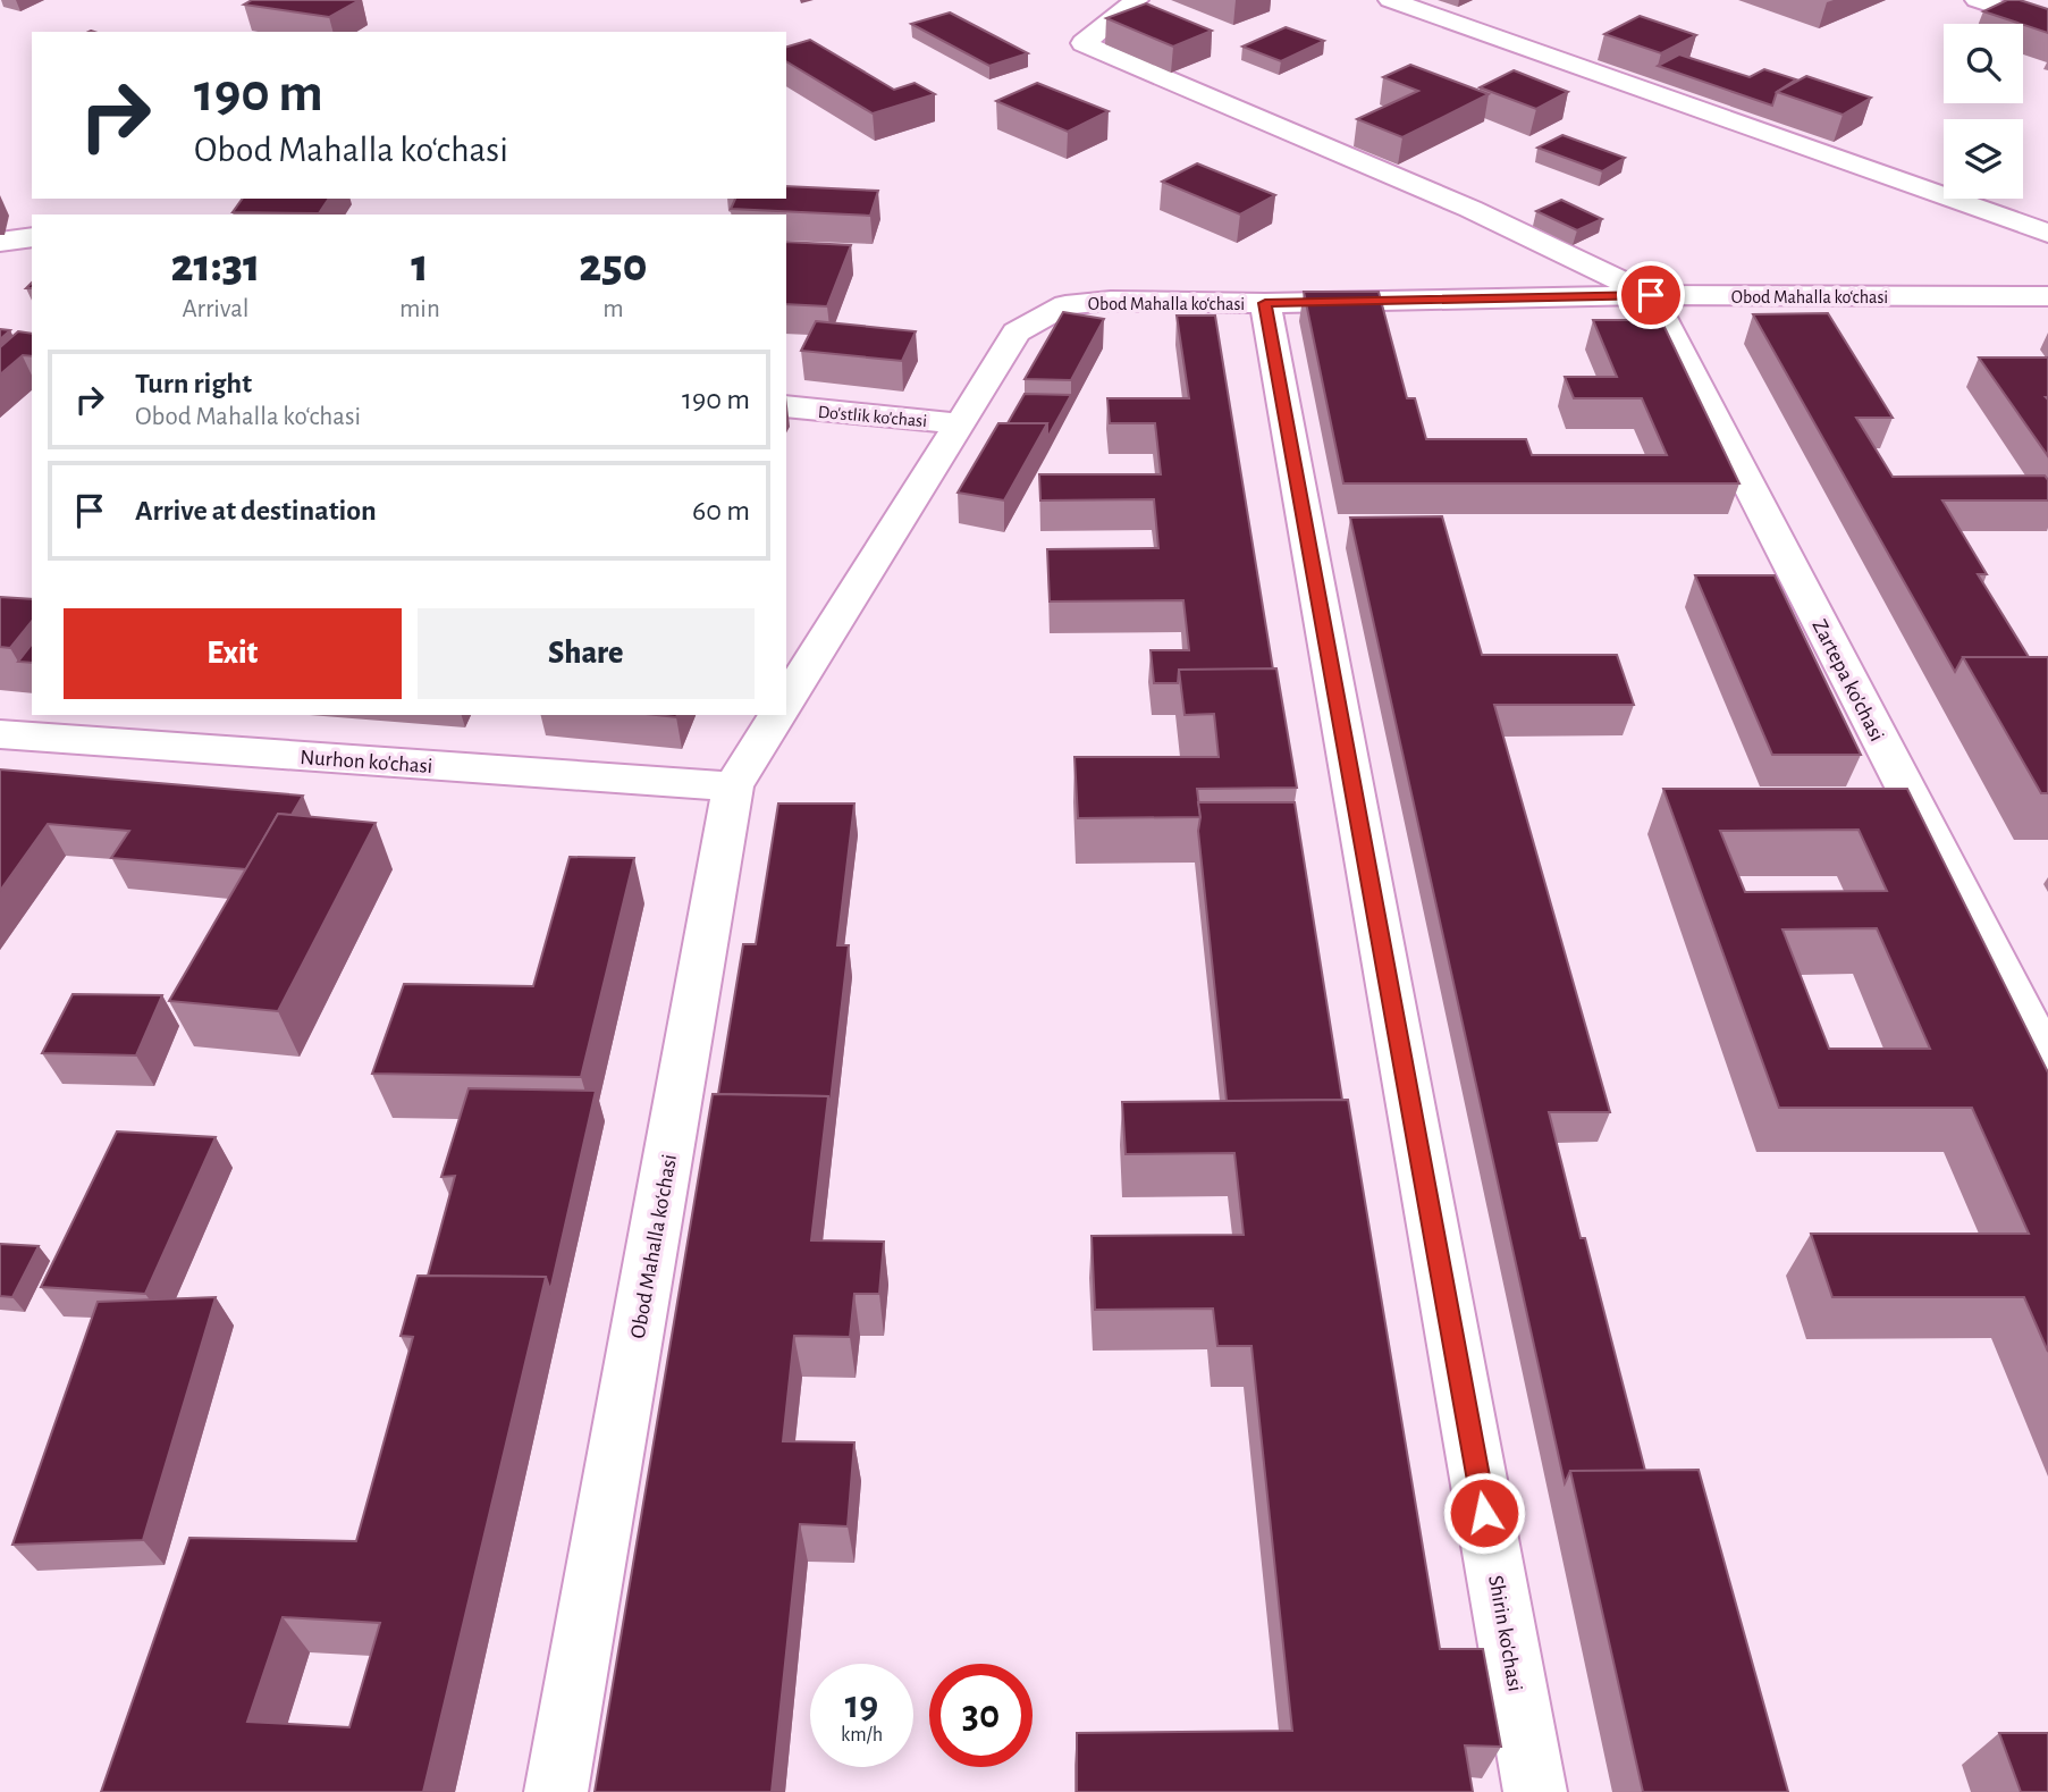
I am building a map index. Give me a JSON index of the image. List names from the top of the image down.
{
  "streets": {
    "street": [
      "Obod Mahalla ko‘chasi",
      "Do'stlik ko'chasi",
      "Zartepa ko'chasi",
      "Nurhon ko'chasi",
      "Shirin ko'chasi"
    ]
  },
  "crossings": [
    ["Obod Mahalla ko‘chasi", "Do'stlik ko'chasi"],
    ["Obod Mahalla ko‘chasi", "Zartepa ko'chasi"],
    ["Obod Mahalla ko‘chasi", "Nurhon ko'chasi"],
    ["Obod Mahalla ko‘chasi", "Shirin ko'chasi"]
  ],
  "page": {
    "turn": ["190 m", "Obod Mahalla ko‘chasi"],
    "eta": [
      "21:31",
      "Arrival",
      "1",
      "min",
      "250",
      "m"
    ],
    "list": [
      {
        "name": "Turn right",
        "note": "Obod Mahalla ko‘chasi",
        "value": "190 m"
      },
      {
        "name": "Arrive at destination",
        "value": "60 m"
      }
    ],
    "buttons": ["Exit", "Share"],
    "speed": "19 km/h",
    "limit": "30"
  }
}
